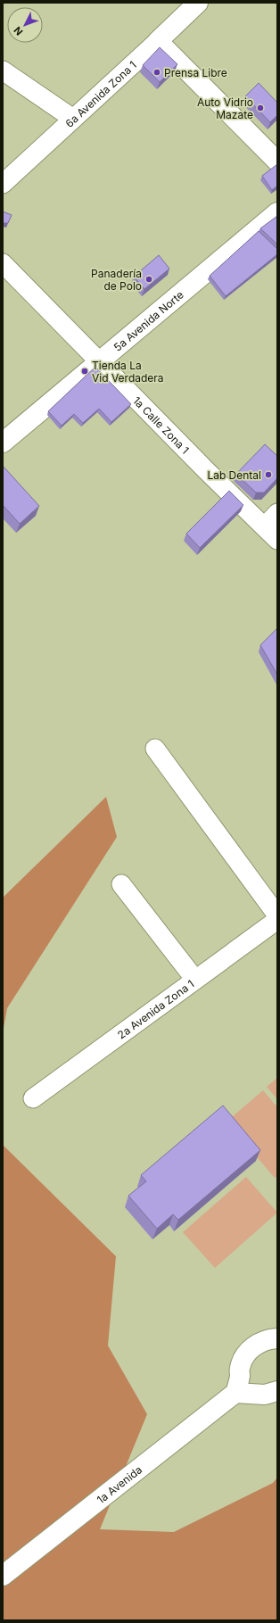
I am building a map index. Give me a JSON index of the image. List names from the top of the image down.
{
  "streets": {
    "street": [
      "6a Avenida Zona 1",
      "5a Avenida Norte",
      "1a Calle Zona 1",
      "2a Avenida Zona 1",
      "1a Avenida"
    ]
  },
  "crossings": [
    ["5a Avenida Norte", "1a Calle Zona 1"]
  ],
  "places": [
    "Prensa Libre",
    "Auto Vidrio Mazate",
    "Panadería de Polo",
    "Tienda La Vid Verdadera",
    "Lab Dental"
  ],
  "north": "bottom left"
}
